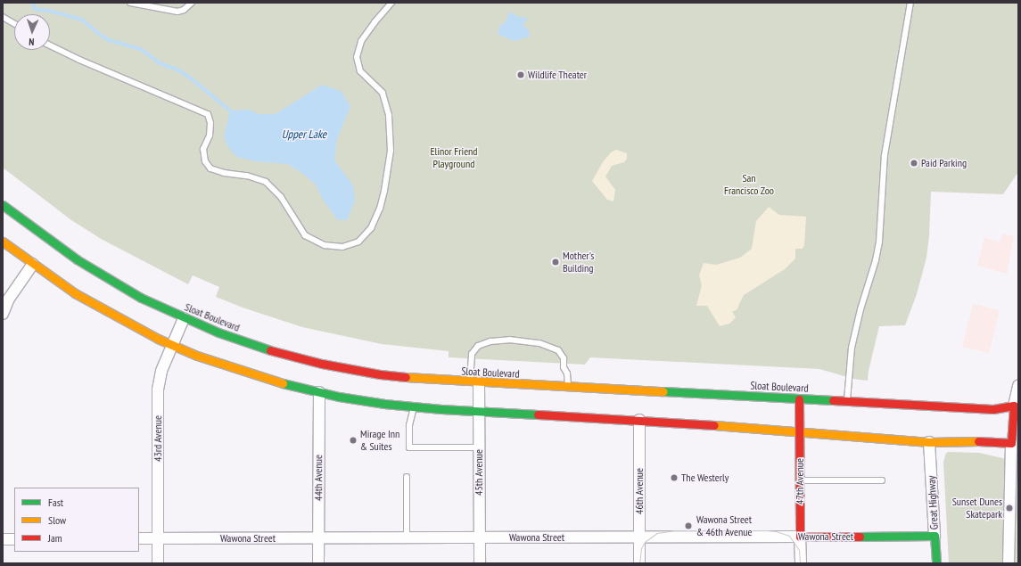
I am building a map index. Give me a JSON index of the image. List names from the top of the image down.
{
  "streets": {
    "street": [
      "Sloat Boulevard",
      "43rd Avenue",
      "45th Avenue",
      "44th Avenue",
      "47th Avenue",
      "46th Avenue",
      "Great Highway",
      "Wawona Street"
    ]
  },
  "crossings": [
    ["Sloat Boulevard", "43rd Avenue"],
    ["Sloat Boulevard", "45th Avenue"],
    ["Sloat Boulevard", "47th Avenue"],
    ["43rd Avenue", "Wawona Street"],
    ["45th Avenue", "Wawona Street"],
    ["44th Avenue", "Wawona Street"],
    ["47th Avenue", "Wawona Street"],
    ["46th Avenue", "Wawona Street"],
    ["Great Highway", "Wawona Street"]
  ],
  "water": ["Upper Lake"],
  "parks": ["Elinor Friend Playground", "San Francisco Zoo"],
  "places": [
    "Wildlife Theater",
    "Paid Parking",
    "Mother's Building",
    "Mirage Inn & Suites",
    "The Westerly",
    "Sunset Dunes Skatepark",
    "Wawona Street & 46th Avenue"
  ],
  "legend": ["Fast", "Slow", "Jam"],
  "north": "bottom"
}
